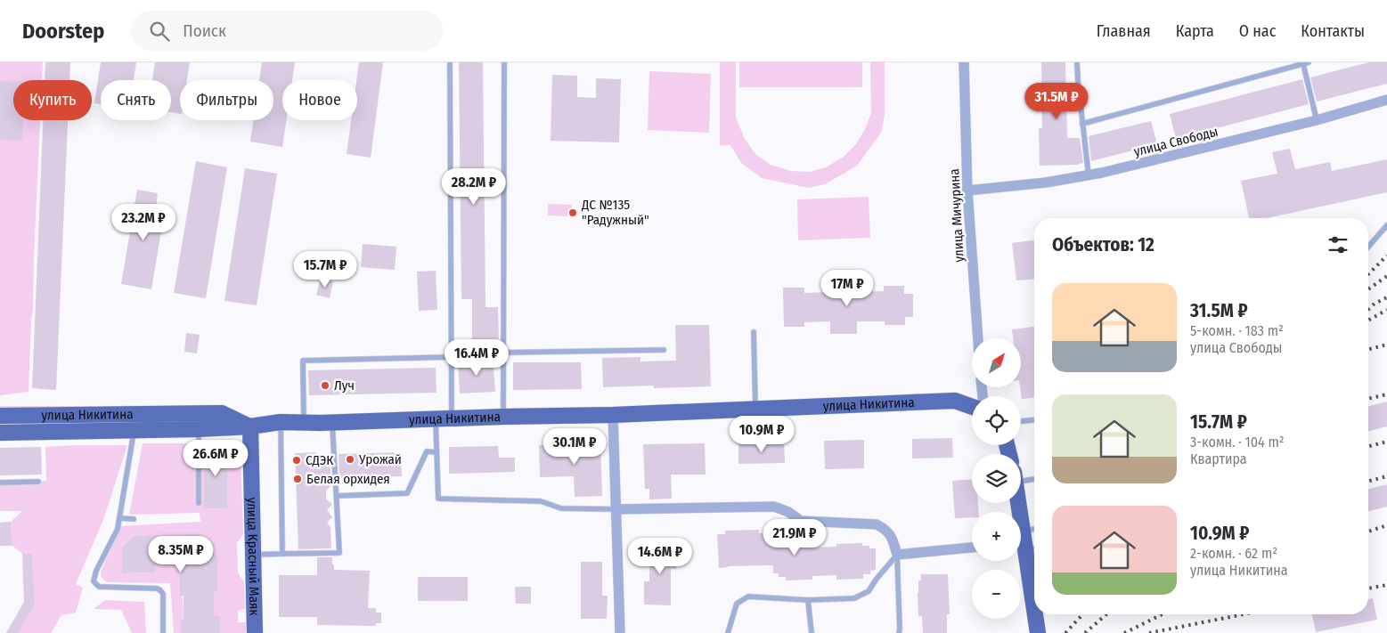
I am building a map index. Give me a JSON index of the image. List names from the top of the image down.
{
  "streets": {
    "main road": ["улица Никитина", "улица Красный Маяк"],
    "street": ["улица Свободы", "улица Мичурина"]
  },
  "crossings": [
    ["улица Свободы", "улица Мичурина"],
    ["улица Никитина", "улица Красный Маяк"]
  ],
  "places": [
    "ДС №135 \"Радужный\"",
    "Луч",
    "Урожай",
    "СДЭК",
    "Белая орхидея"
  ],
  "north": "top right",
  "page": {
    "header": "Doorstep",
    "search": "Поиск",
    "nav": [
      "Главная",
      "Карта",
      "О нас",
      "Контакты"
    ],
    "chip": [
      "Купить",
      "Снять",
      "Фильтры",
      "Новое"
    ],
    "price": [
      "31.5M ₽",
      "28.2M ₽",
      "23.2M ₽",
      "15.7M ₽",
      "17M ₽",
      "16.4M ₽",
      "10.9M ₽",
      "30.1M ₽",
      "26.6M ₽",
      "21.9M ₽",
      "8.35M ₽",
      "14.6M ₽"
    ],
    "heading": "Объектов: 12",
    "list": [
      {
        "name": "31.5M ₽",
        "note": "5-комн. · 183 m² · улица Свободы"
      },
      {
        "name": "15.7M ₽",
        "note": "3-комн. · 104 m² · Квартира"
      },
      {
        "name": "10.9M ₽",
        "note": "2-комн. · 62 m² · улица Никитина"
      }
    ],
    "map_buttons": ["+", "−"]
  }
}
